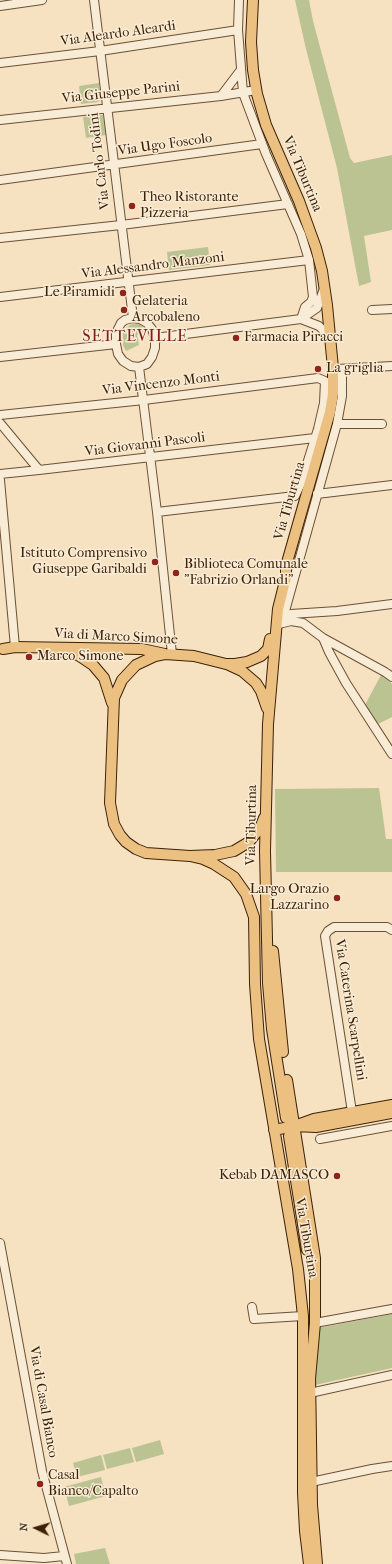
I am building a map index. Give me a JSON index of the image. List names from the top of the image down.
{
  "streets": {
    "main road": ["Via Tiburtina", "Via di Marco Simone"],
    "street": [
      "Via Aleardo Aleardi",
      "Via Giuseppe Parini",
      "Via Ugo Foscolo",
      "Via Carlo Todini",
      "Via Alessandro Manzoni",
      "Via Vincenzo Monti",
      "Via Giovanni Pascoli",
      "Via Caterina Scarpellini",
      "Via di Casal Bianco"
    ]
  },
  "crossings": [
    ["Via Aleardo Aleardi", "Via Carlo Todini"],
    ["Via Giuseppe Parini", "Via Carlo Todini"],
    ["Via Giuseppe Parini", "Via Tiburtina"],
    ["Via Ugo Foscolo", "Via Carlo Todini"],
    ["Via Carlo Todini", "Via Alessandro Manzoni"],
    ["Via Tiburtina", "Via di Marco Simone"],
    ["Via Vincenzo Monti", "Via Giovanni Pascoli"]
  ],
  "districts": ["SETTEVILLE"],
  "places": [
    "Theo Ristorante Pizzeria",
    "Le Piramidi",
    "Gelateria Arcobaleno",
    "Farmacia Piracci",
    "La griglia",
    "Istituto Comprensivo Giuseppe Garibaldi",
    "Biblioteca Comunale \"Fabrizio Orlandi\"",
    "Marco Simone",
    "Largo Orazio Lazzarino",
    "Kebab DAMASCO",
    "Casal Bianco/Capalto"
  ],
  "north": "left"
}
